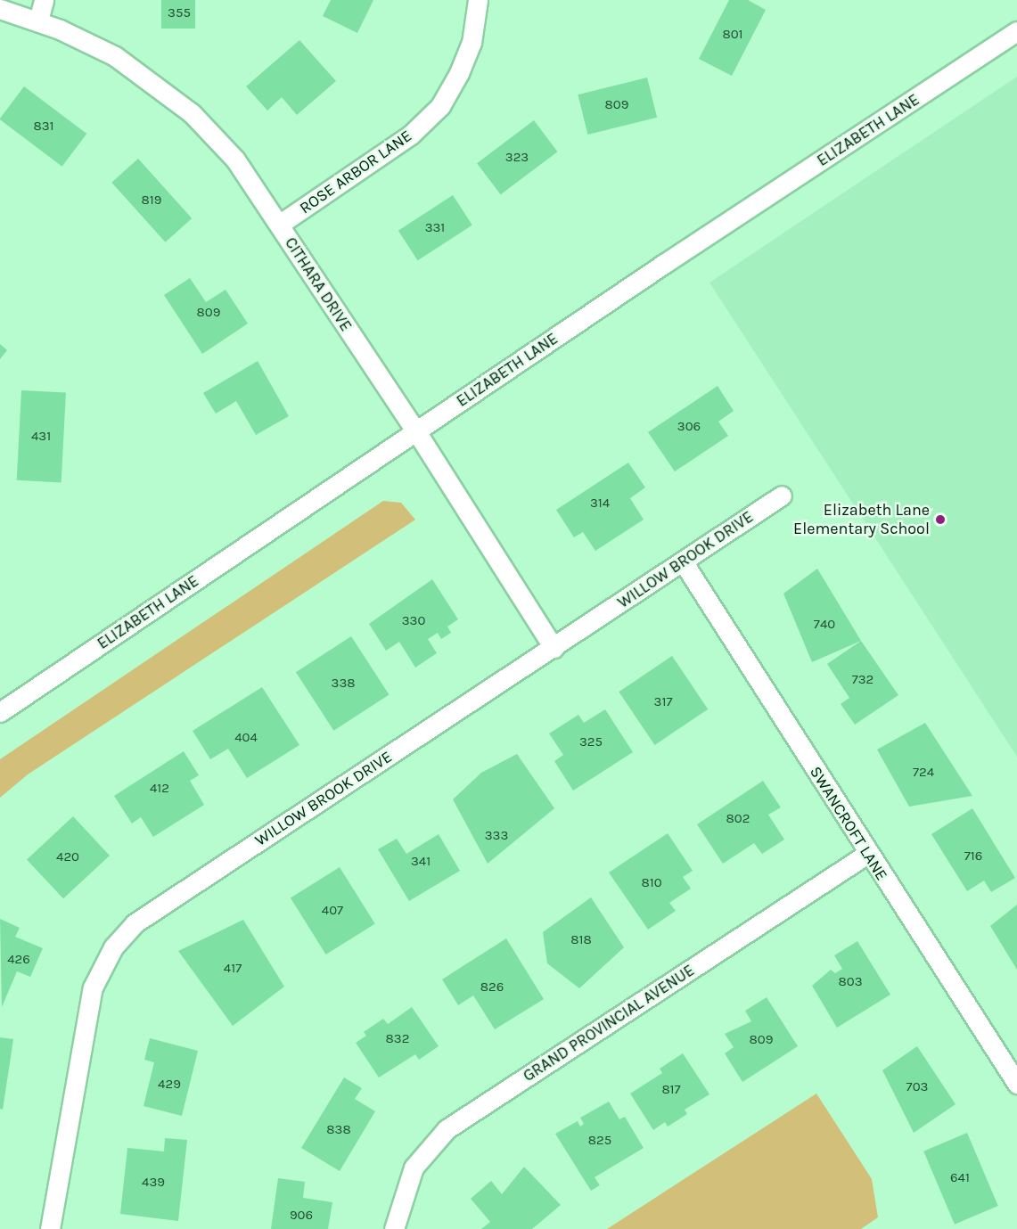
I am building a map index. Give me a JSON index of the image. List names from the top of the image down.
{
  "streets": {
    "street": [
      "ELIZABETH LANE",
      "ROSE ARBOR LANE",
      "CITHARA DRIVE",
      "WILLOW BROOK DRIVE",
      "SWANCROFT LANE",
      "GRAND PROVINCIAL AVENUE"
    ]
  },
  "crossings": [
    ["ELIZABETH LANE", "CITHARA DRIVE"],
    ["ROSE ARBOR LANE", "CITHARA DRIVE"],
    ["CITHARA DRIVE", "WILLOW BROOK DRIVE"],
    ["WILLOW BROOK DRIVE", "SWANCROFT LANE"],
    ["SWANCROFT LANE", "GRAND PROVINCIAL AVENUE"]
  ],
  "places": ["Elizabeth Lane Elementary School"],
  "house_numbers": [
    "355",
    "801",
    "809",
    "831",
    "323",
    "819",
    "331",
    "809",
    "306",
    "431",
    "314",
    "330",
    "740",
    "732",
    "338",
    "317",
    "404",
    "325",
    "724",
    "412",
    "802",
    "333",
    "716",
    "420",
    "341",
    "810",
    "407",
    "818",
    "426",
    "417",
    "803",
    "826",
    "832",
    "809",
    "429",
    "703",
    "817",
    "838",
    "825",
    "641",
    "439",
    "906"
  ]
}
